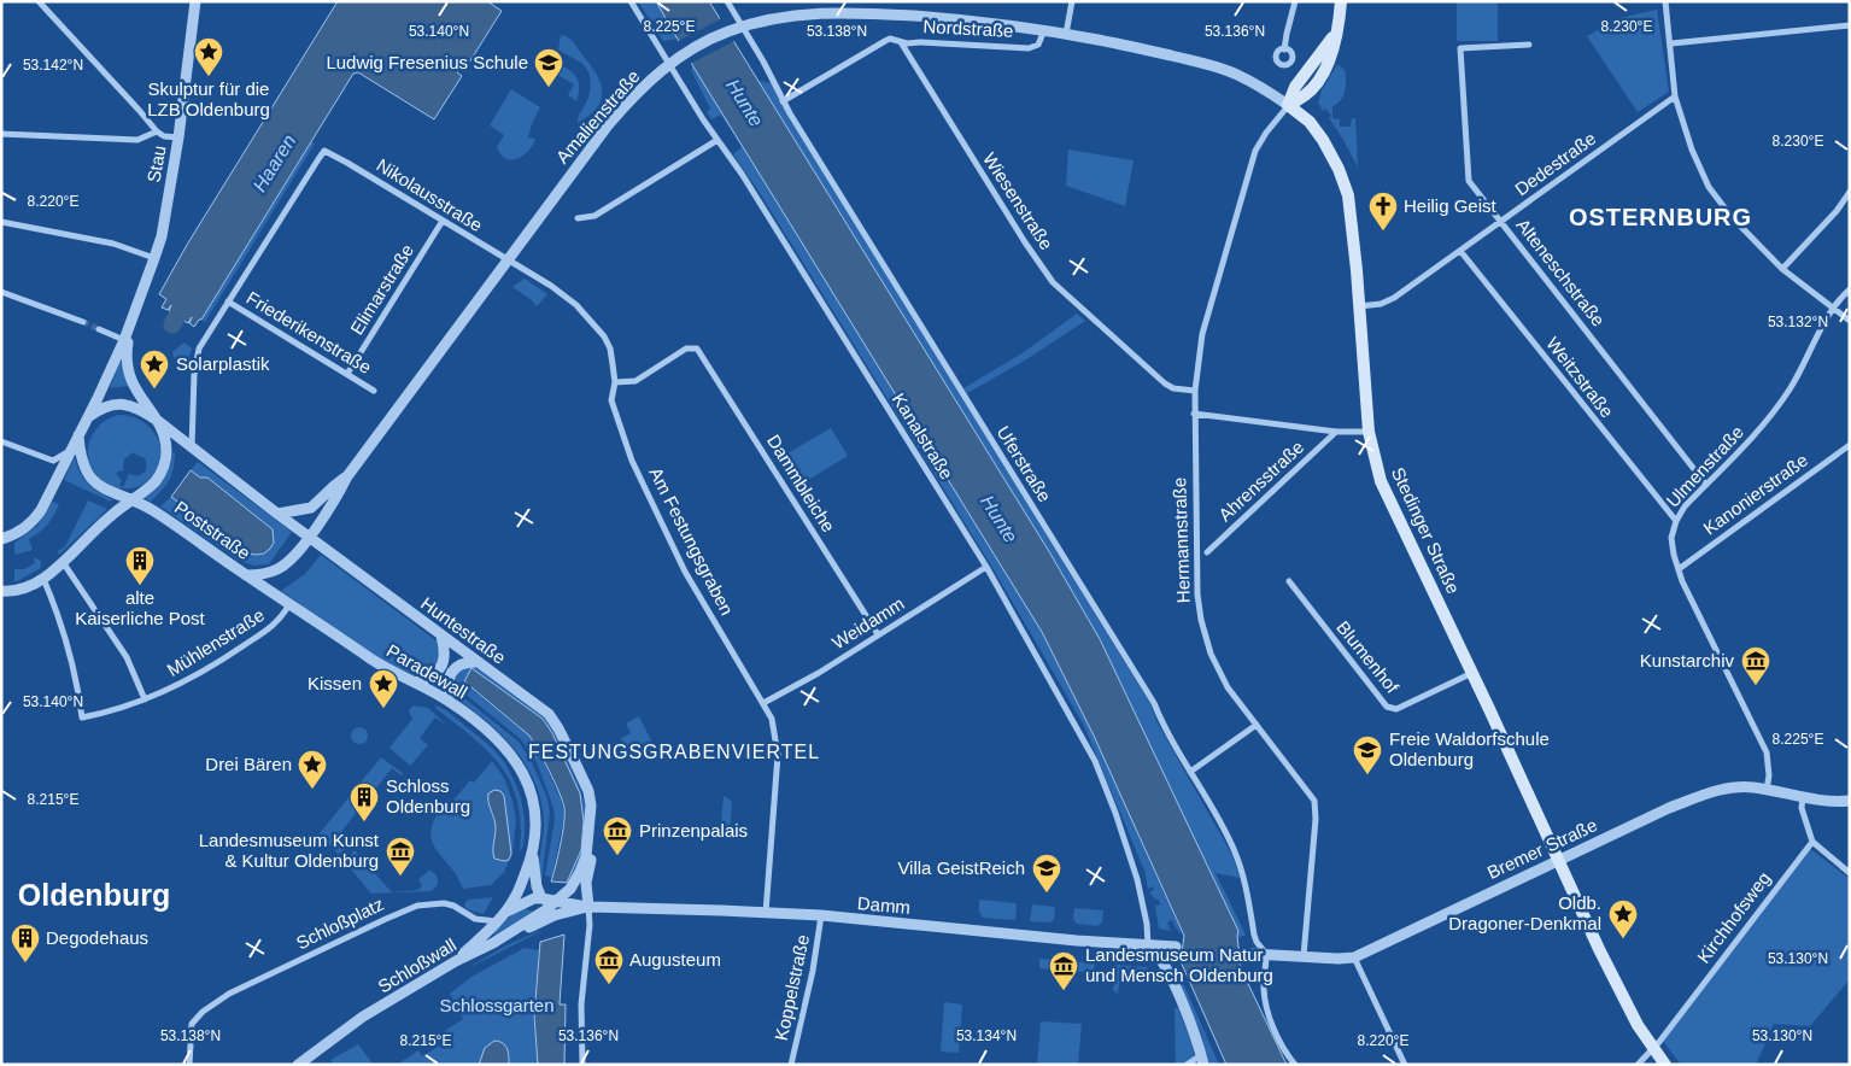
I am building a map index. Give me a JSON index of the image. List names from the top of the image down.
{
  "streets": {
    "main road": ["Stedinger Straße"],
    "street": [
      "Nordstraße",
      "Amalienstraße",
      "Stau",
      "Dedestraße",
      "Nikolausstraße",
      "Wiesenstraße",
      "Alteneschstraße",
      "Elimarstraße",
      "Friederikenstraße",
      "Weitzstraße",
      "Kanalstraße",
      "Uferstraße",
      "Ulmenstraße",
      "Ahrensstraße",
      "Dammbleiche",
      "Kanonierstraße",
      "Poststraße",
      "Hermannstraße",
      "Am Festungsgraben",
      "Weidamm",
      "Huntestraße",
      "Mühlenstraße",
      "Blumenhof",
      "Paradewall",
      "Bremer Straße",
      "Damm",
      "Kirchhofsweg",
      "Schloßplatz",
      "Schloßwall",
      "Koppelstraße"
    ]
  },
  "crossings": [
    ["Nordstraße", "Amalienstraße"],
    ["Nordstraße", "Wiesenstraße"],
    ["Nordstraße", "Uferstraße"],
    ["Amalienstraße", "Nikolausstraße"],
    ["Amalienstraße", "Poststraße"],
    ["Amalienstraße", "Am Festungsgraben"],
    ["Amalienstraße", "Huntestraße"],
    ["Stau", "Poststraße"],
    ["Stau", "Huntestraße"],
    ["Dedestraße", "Alteneschstraße"],
    ["Dedestraße", "Weitzstraße"],
    ["Dedestraße", "Stedinger Straße"],
    ["Nikolausstraße", "Elimarstraße"],
    ["Nikolausstraße", "Friederikenstraße"],
    ["Nikolausstraße", "Am Festungsgraben"],
    ["Wiesenstraße", "Hermannstraße"],
    ["Alteneschstraße", "Ulmenstraße"],
    ["Elimarstraße", "Friederikenstraße"],
    ["Weitzstraße", "Ulmenstraße"],
    ["Kanalstraße", "Weidamm"],
    ["Kanalstraße", "Damm"],
    ["Uferstraße", "Bremer Straße"],
    ["Ulmenstraße", "Kanonierstraße"],
    ["Ulmenstraße", "Bremer Straße"],
    ["Dammbleiche", "Am Festungsgraben"],
    ["Dammbleiche", "Weidamm"],
    ["Poststraße", "Huntestraße"],
    ["Poststraße", "Paradewall"],
    ["Stedinger Straße", "Hermannstraße"],
    ["Stedinger Straße", "Blumenhof"],
    ["Stedinger Straße", "Bremer Straße"],
    ["Stedinger Straße", "Kirchhofsweg"],
    ["Hermannstraße", "Bremer Straße"],
    ["Am Festungsgraben", "Weidamm"],
    ["Am Festungsgraben", "Damm"],
    ["Huntestraße", "Schloßwall"],
    ["Mühlenstraße", "Paradewall"],
    ["Paradewall", "Schloßplatz"],
    ["Paradewall", "Schloßwall"],
    ["Damm", "Koppelstraße"]
  ],
  "districts": ["OSTERNBURG", "FESTUNGSGRABENVIERTEL", "Oldenburg"],
  "water": ["Hunte", "Haaren"],
  "parks": ["Schlossgarten"],
  "places": {
    "place": [
      "Skulptur für die LZB Oldenburg",
      "Solarplastik",
      "Kissen",
      "Drei Bären",
      "Oldb. Dragoner-Denkmal"
    ],
    "school or university": ["Ludwig Fresenius Schule", "Freie Waldorfschule Oldenburg", "Villa GeistReich"],
    "church": ["Heilig Geist"],
    "building": ["alte Kaiserliche Post", "Schloss Oldenburg", "Degodehaus"],
    "museum": [
      "Kunstarchiv",
      "Prinzenpalais",
      "Landesmuseum Kunst & Kultur Oldenburg",
      "Augusteum",
      "Landesmuseum Natur und Mensch Oldenburg"
    ]
  },
  "coordinates": [
    "8.225°E",
    "8.230°E",
    "53.140°N",
    "53.138°N",
    "53.136°N",
    "53.142°N",
    "8.220°E",
    "53.132°N",
    "8.215°E",
    "53.130°N",
    "53.134°N"
  ]
}
